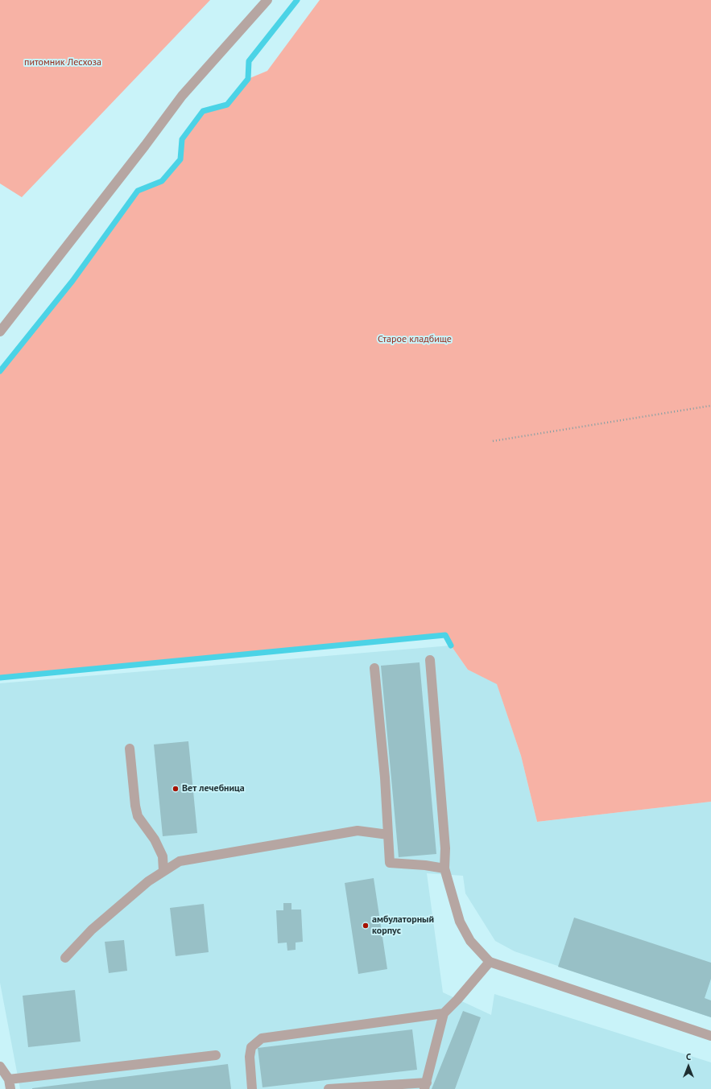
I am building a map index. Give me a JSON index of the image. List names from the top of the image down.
{
  "parks": ["питомник Лесхоза", "Старое кладбище"],
  "places": ["Вет лечебница", "амбулаторный корпус"],
  "north": "top"
}
